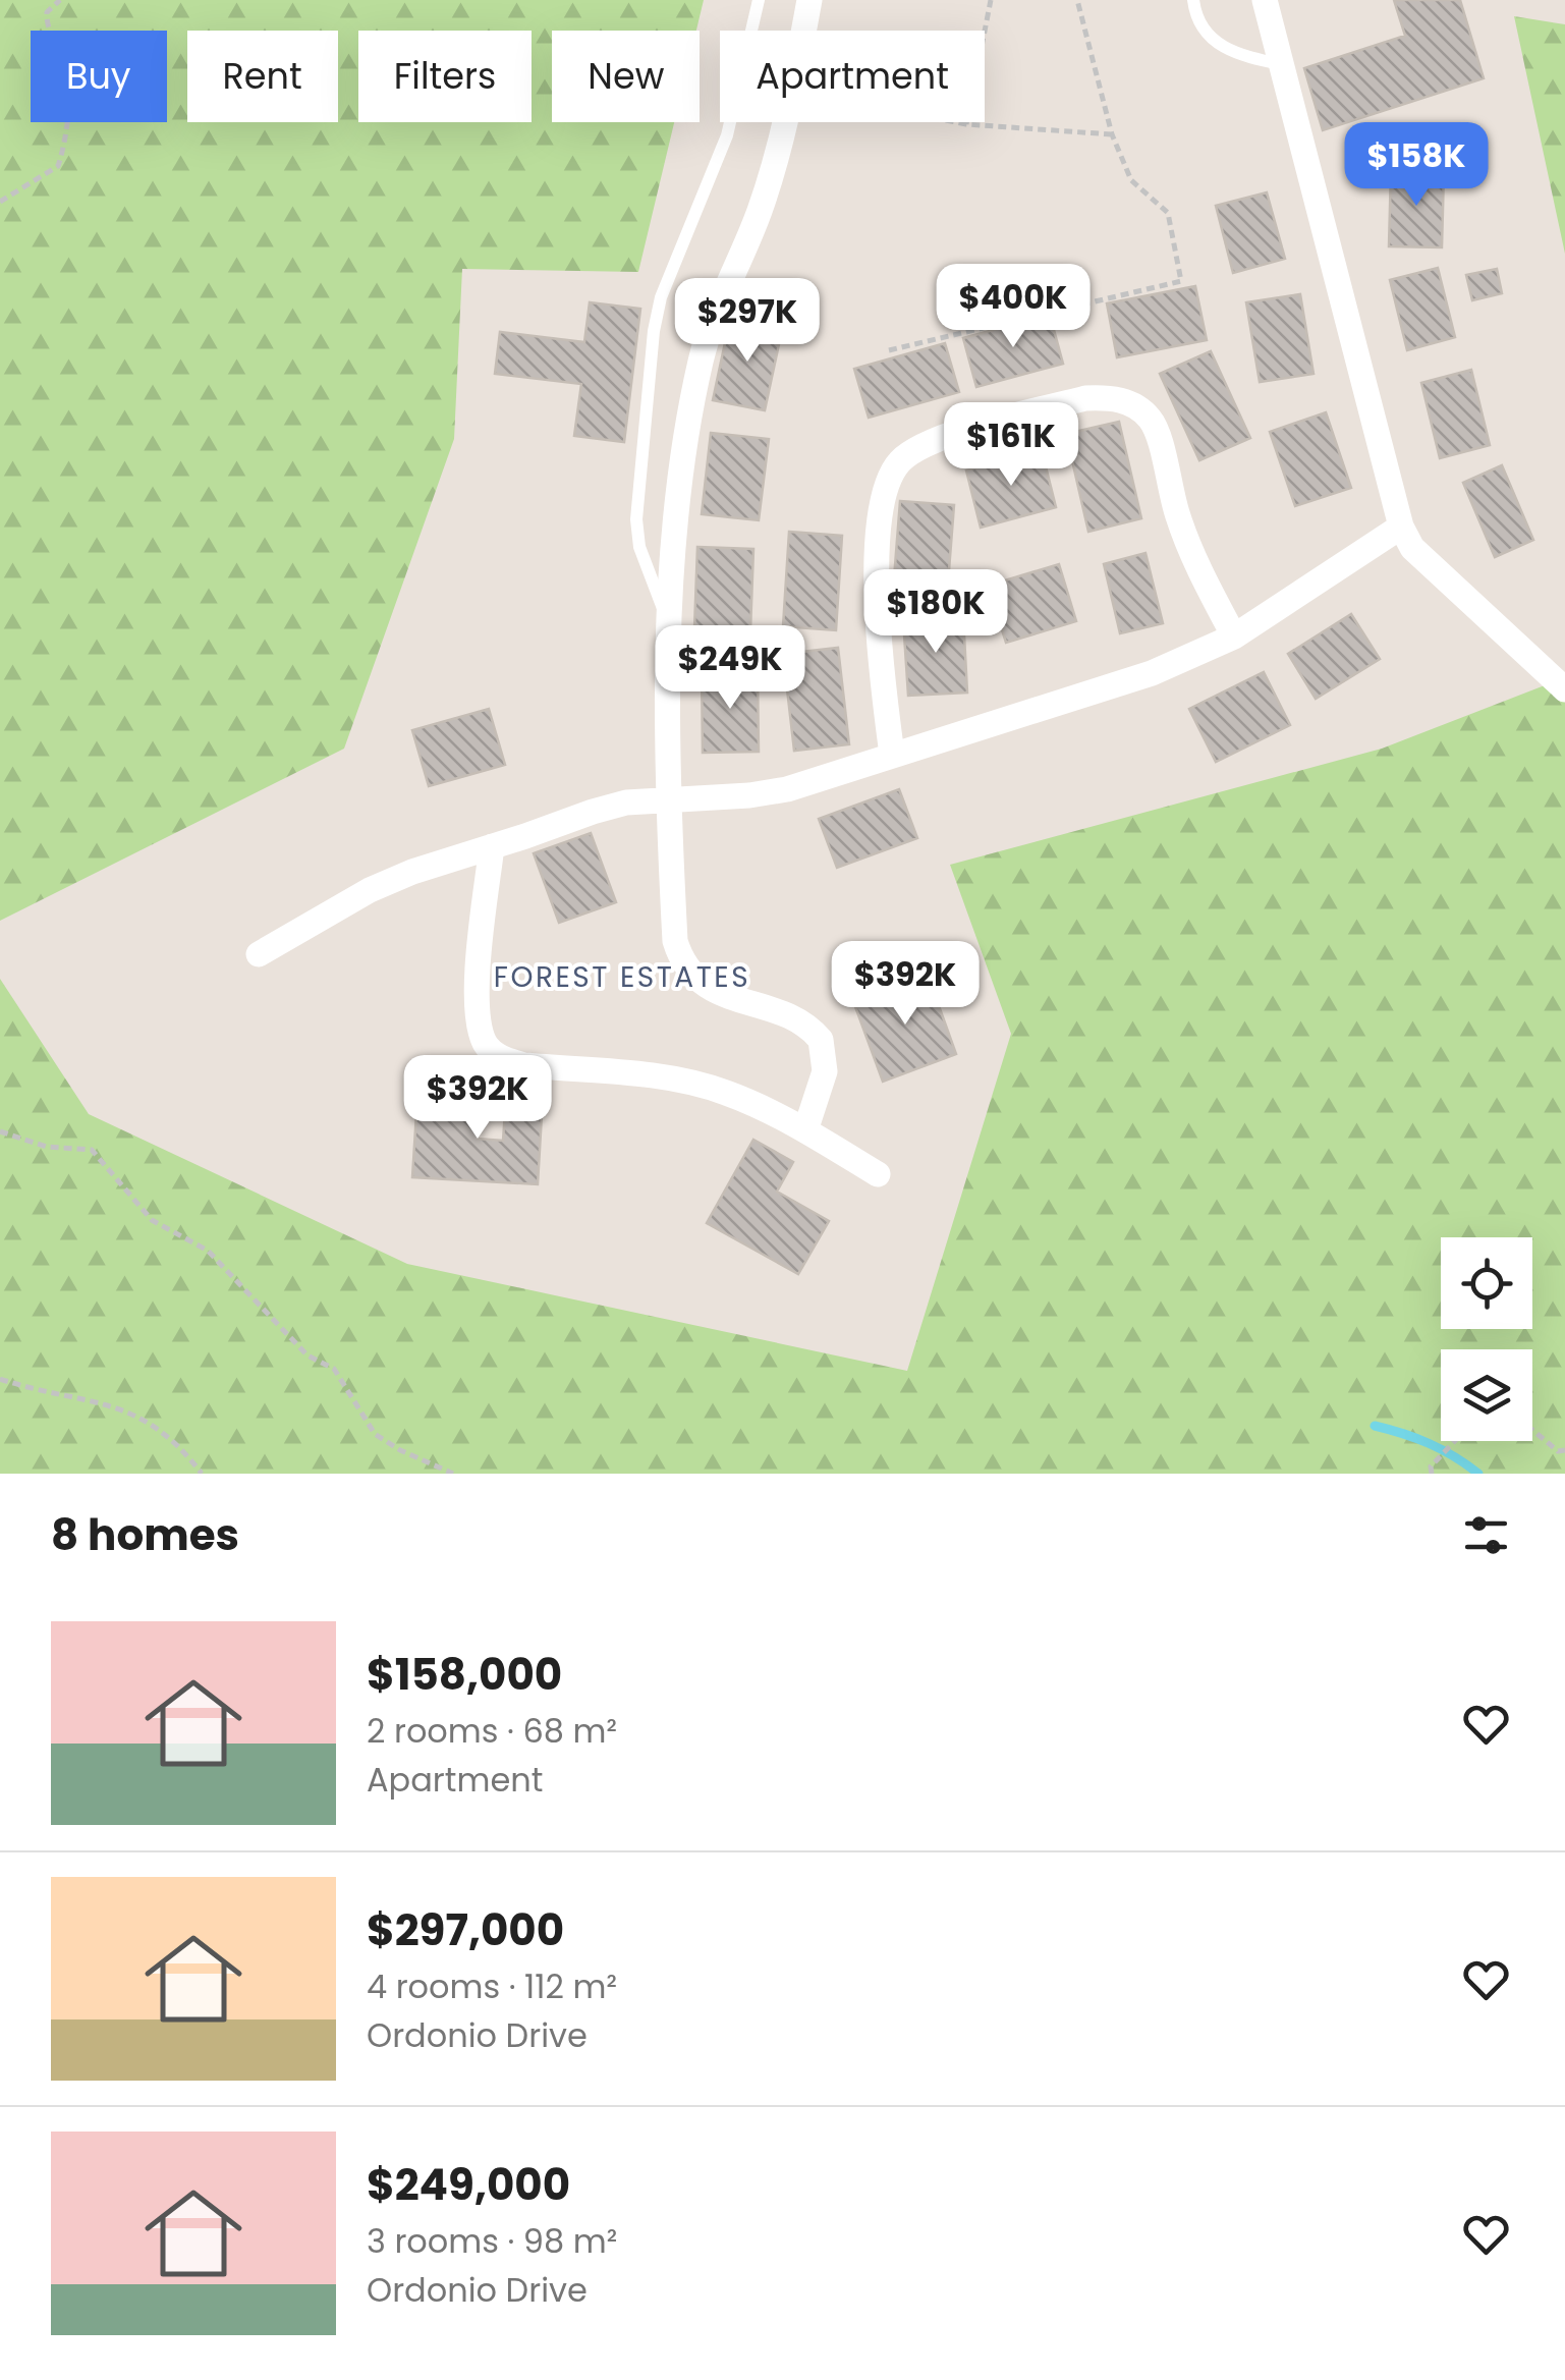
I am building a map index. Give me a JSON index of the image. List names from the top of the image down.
{
  "districts": ["FOREST ESTATES"],
  "page": {
    "chip": [
      "Buy",
      "Rent",
      "Filters",
      "New",
      "Apartment"
    ],
    "price": [
      "$158K",
      "$400K",
      "$297K",
      "$161K",
      "$180K",
      "$249K",
      "$392K",
      "$392K"
    ],
    "heading": "8 homes",
    "list": [
      {
        "name": "$158,000",
        "note": "2 rooms · 68 m² · Apartment"
      },
      {
        "name": "$297,000",
        "note": "4 rooms · 112 m² · Ordonio Drive"
      },
      {
        "name": "$249,000",
        "note": "3 rooms · 98 m² · Ordonio Drive"
      }
    ]
  }
}
